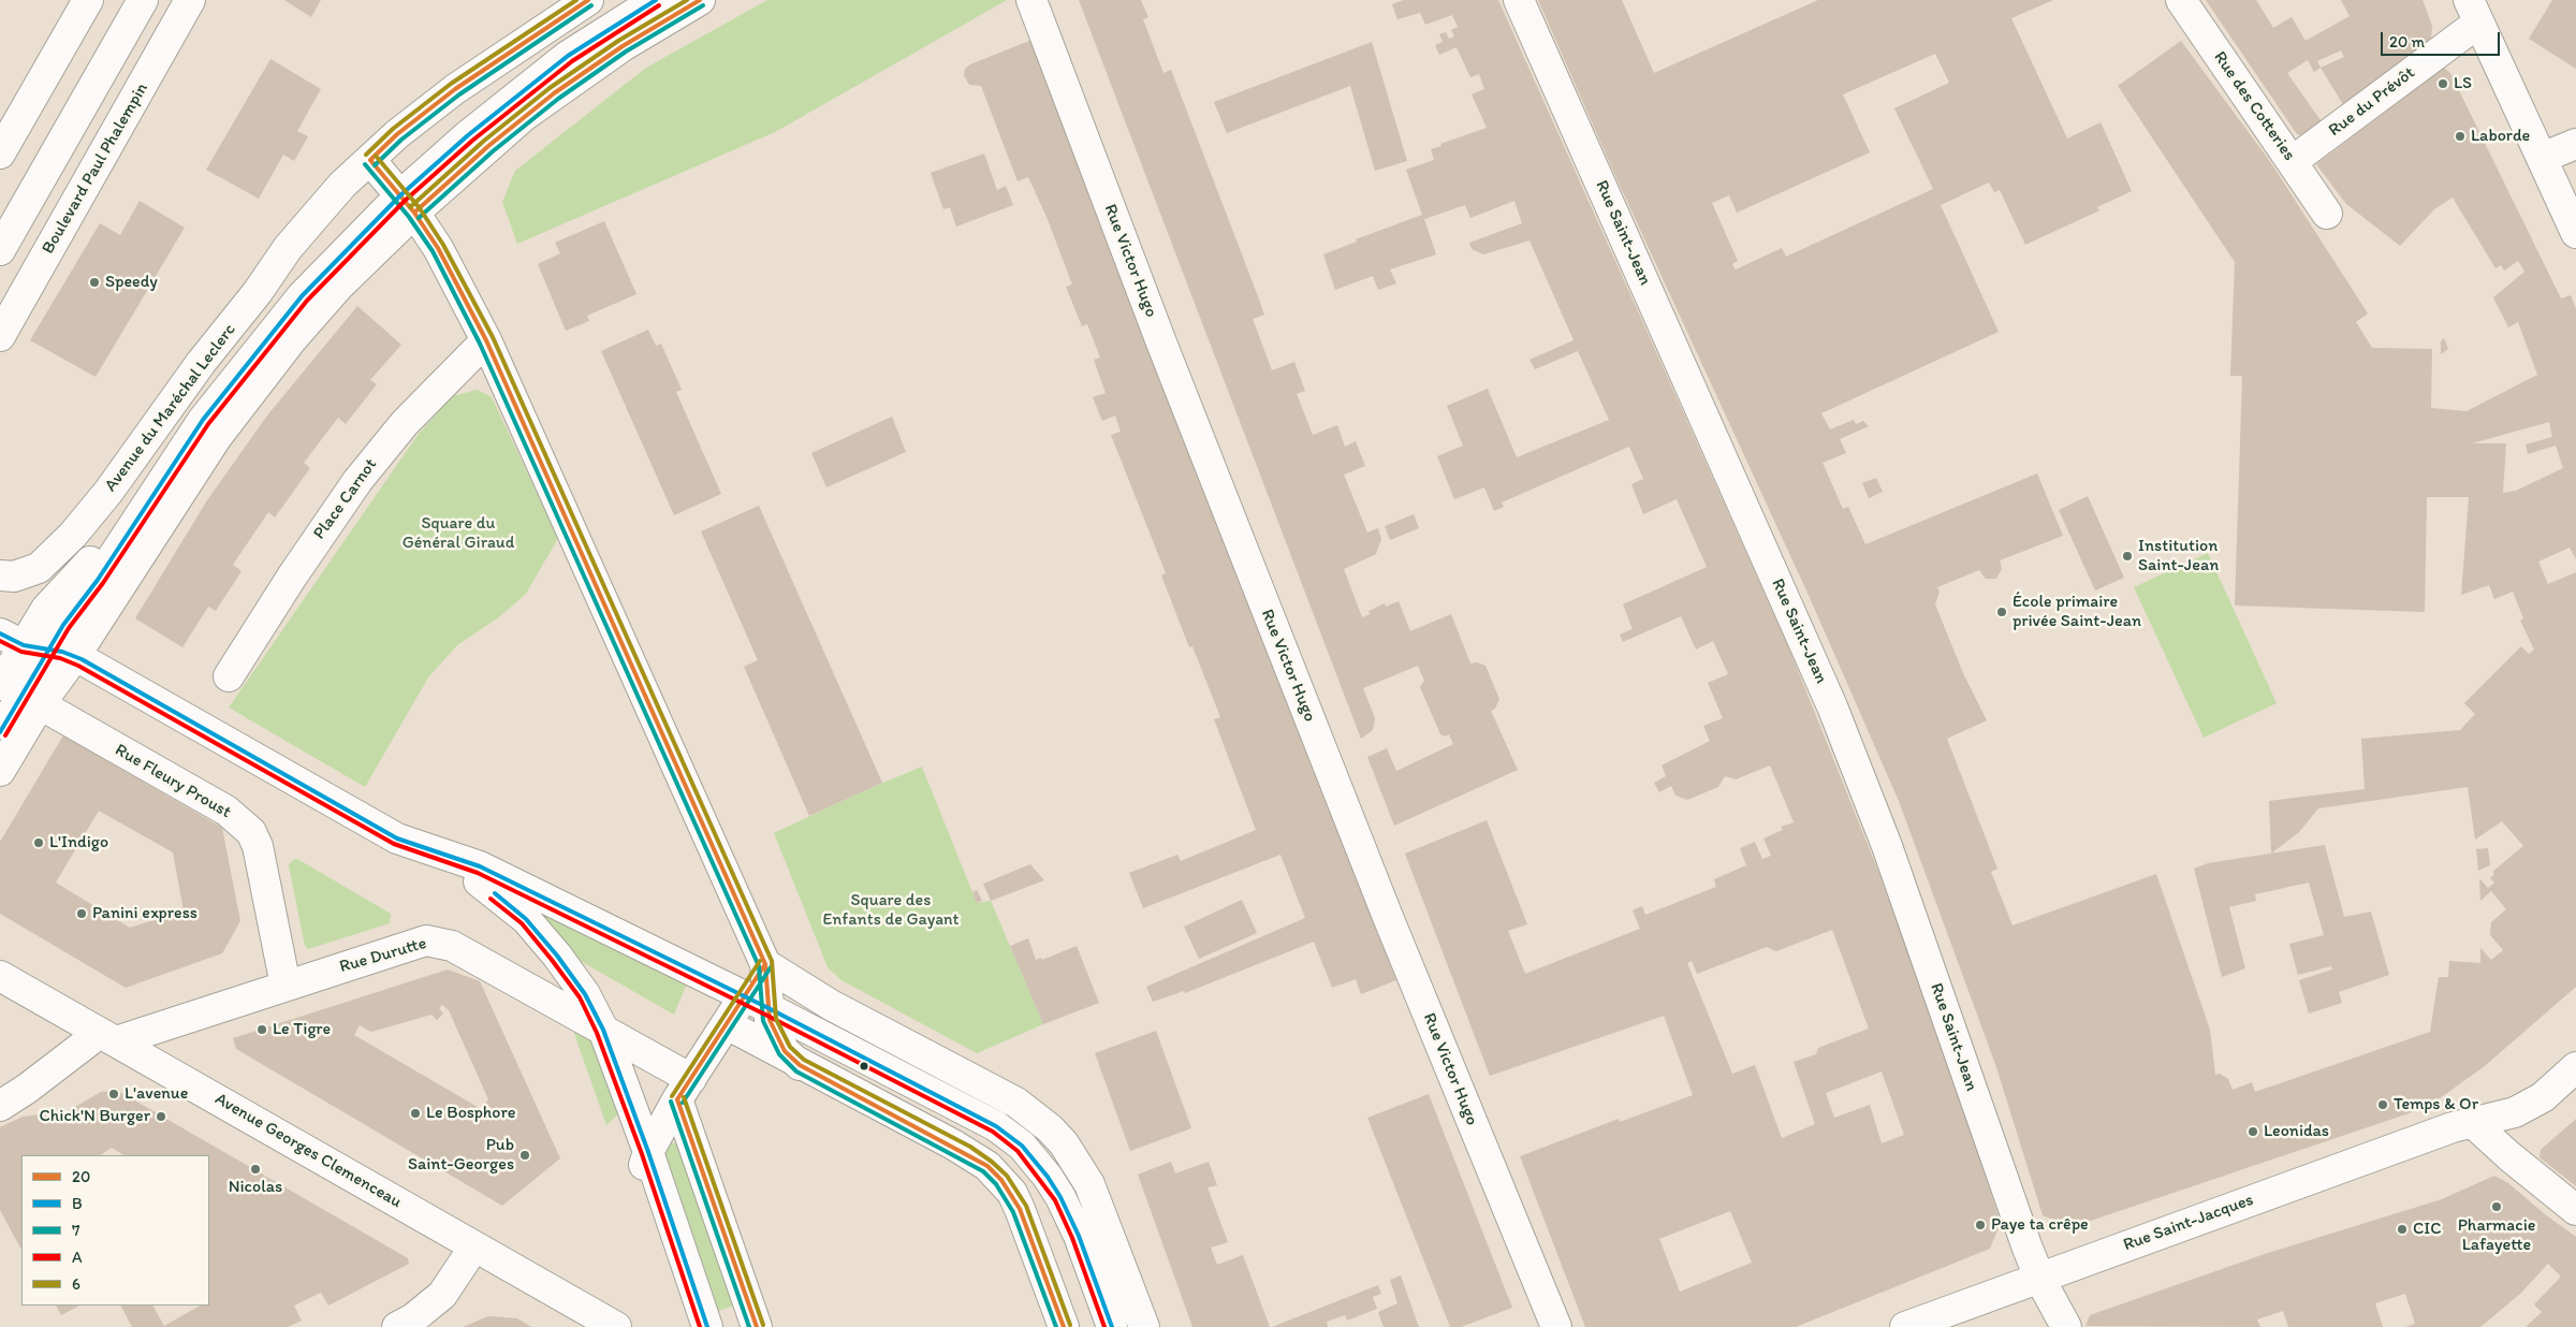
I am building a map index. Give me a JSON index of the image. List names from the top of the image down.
{
  "streets": {
    "street": [
      "Rue du Prévôt",
      "Rue des Cotteries",
      "Boulevard Paul Phalempin",
      "Rue Saint-Jean",
      "Rue Victor Hugo",
      "Avenue du Maréchal Leclerc",
      "Place Carnot",
      "Rue Fleury Proust",
      "Rue Durutte",
      "Avenue Georges Clemenceau",
      "Rue Saint-Jacques"
    ]
  },
  "crossings": [
    ["Rue du Prévôt", "Rue des Cotteries"],
    ["Rue Saint-Jean", "Rue Saint-Jacques"],
    ["Rue Fleury Proust", "Rue Durutte"],
    ["Rue Durutte", "Avenue Georges Clemenceau"]
  ],
  "parks": ["Square du Général Giraud", "Square des Enfants de Gayant"],
  "places": [
    "LS",
    "Laborde",
    "Speedy",
    "Institution Saint-Jean",
    "École primaire privée Saint-Jean",
    "L'Indigo",
    "Panini express",
    "Le Tigre",
    "L'avenue",
    "Temps & Or",
    "Le Bosphore",
    "Chick'N Burger",
    "Leonidas",
    "Pub Saint-Georges",
    "Nicolas",
    "Pharmacie Lafayette",
    "Paye ta crêpe",
    "CIC"
  ],
  "lines": [
    "transit line 20",
    "transit line B",
    "transit line 6",
    "transit line 7",
    "transit line A"
  ],
  "legend": [
    "20",
    "B",
    "7",
    "A",
    "6"
  ],
  "scale_bar": "20 m"
}
